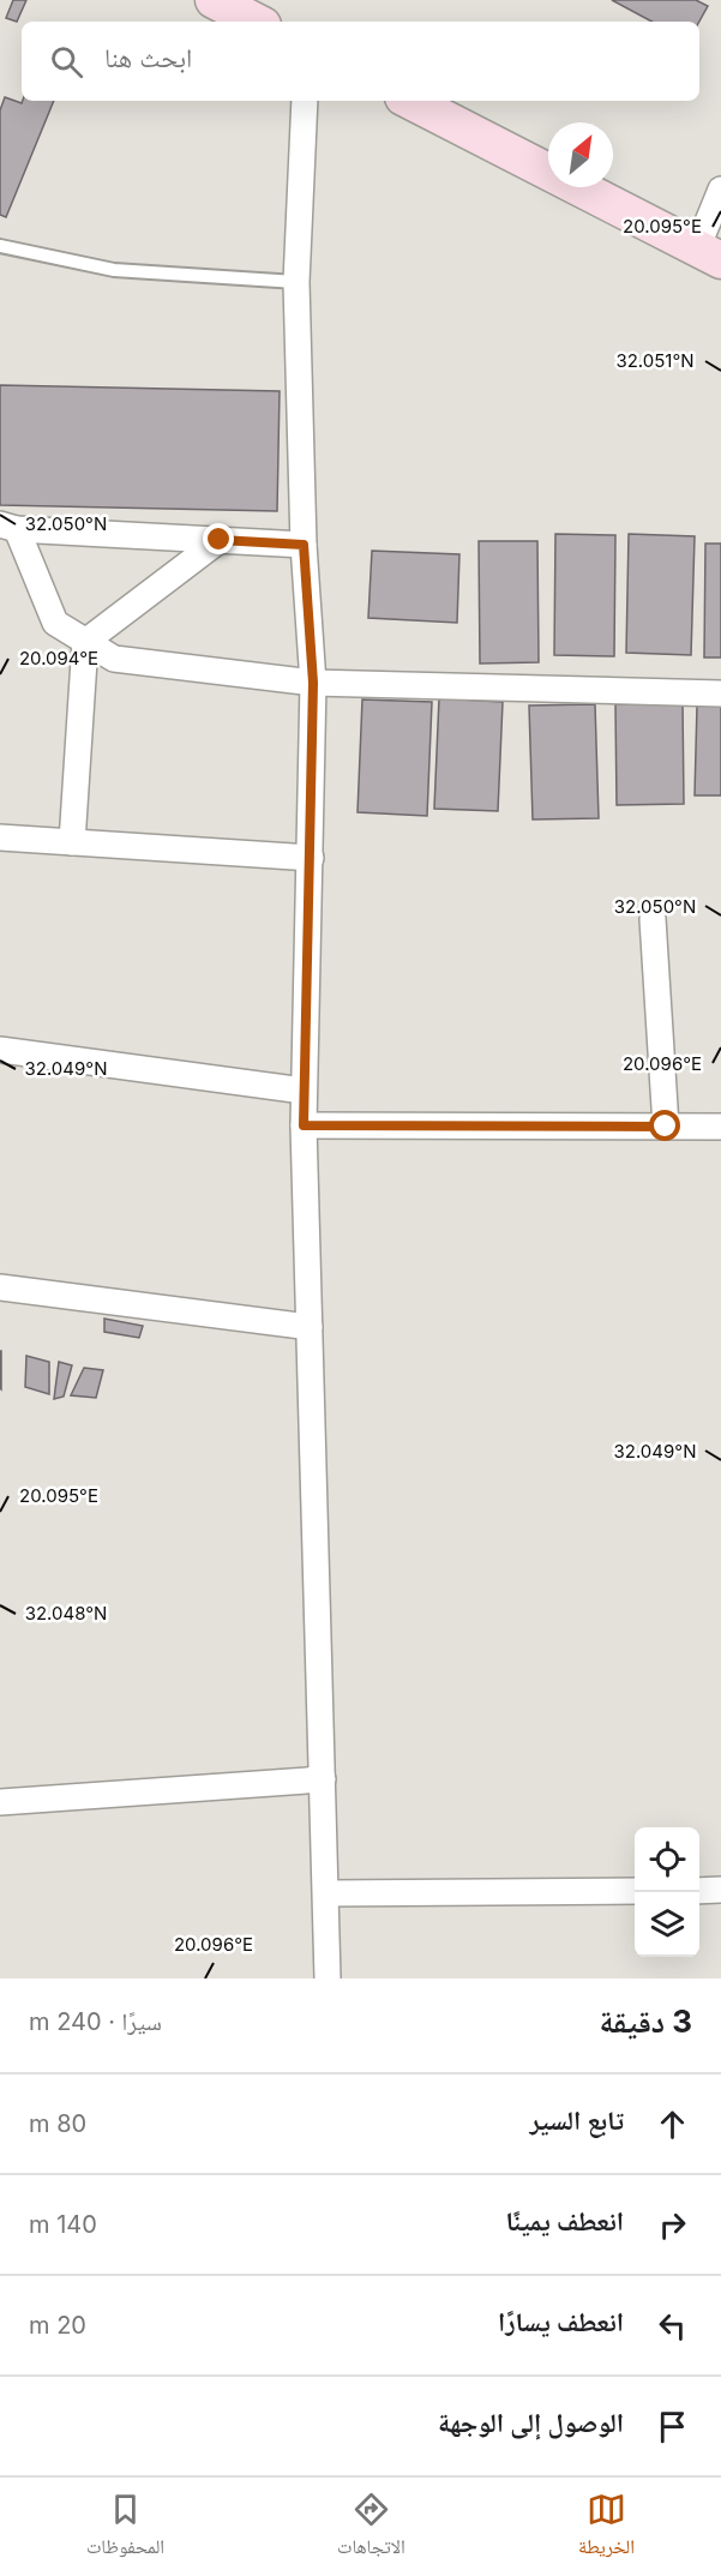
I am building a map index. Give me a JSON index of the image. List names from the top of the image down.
{
  "north": "top right",
  "page": {
    "search": "ابحث هنا",
    "heading": ["3 دقيقة", "سيرًا · 240 m"],
    "list": [
      ["تابع السير", "80 m"],
      ["انعطف يمينًا", "140 m"],
      ["انعطف يسارًا", "20 m"],
      "الوصول إلى الوجهة"
    ],
    "nav": ["الخريطة", "الاتجاهات", "المحفوظات"]
  },
  "coordinates": [
    "20.095°E",
    "32.051°N",
    "32.050°N",
    "20.094°E",
    "20.096°E",
    "32.049°N",
    "32.048°N"
  ]
}
